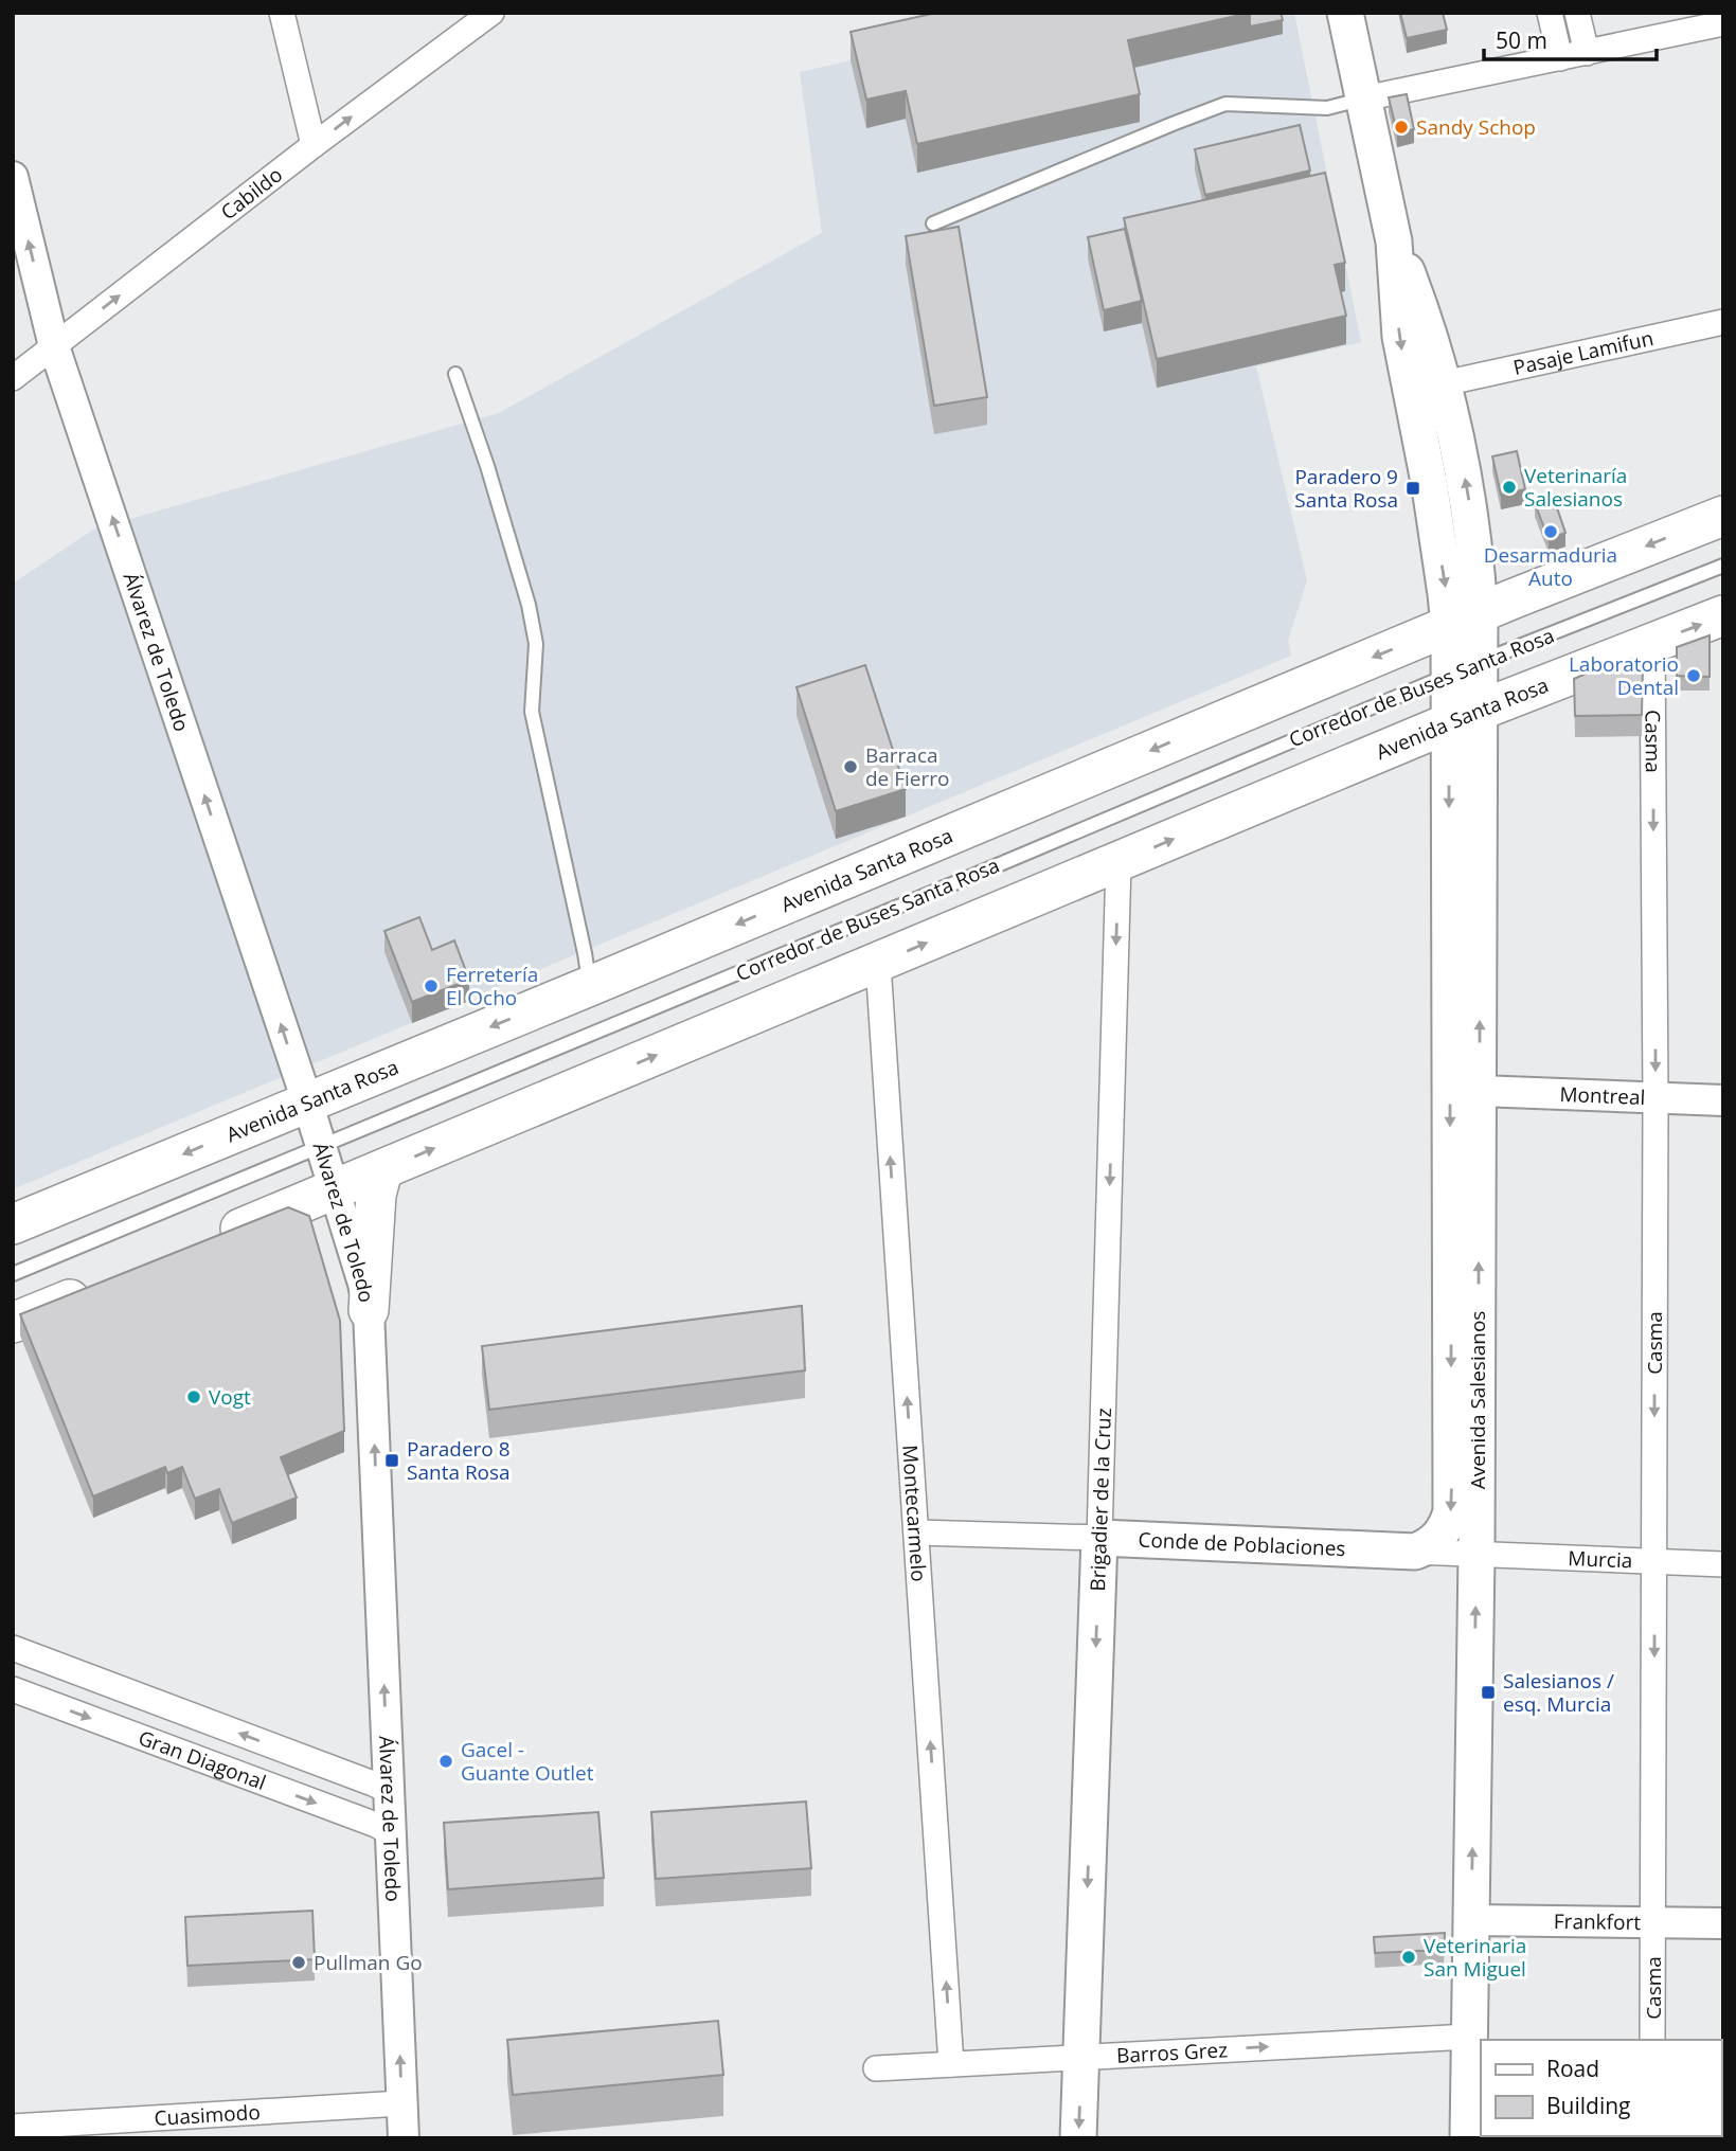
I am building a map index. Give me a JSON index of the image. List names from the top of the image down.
{
  "streets": {
    "main road": [
      "Avenida Santa Rosa",
      "Avenida Salesianos",
      "Brigadier de la Cruz",
      "Conde de Poblaciones"
    ],
    "street": [
      "Cabildo",
      "Pasaje Lamifun",
      "Álvarez de Toledo",
      "Casma",
      "Montreal",
      "Montecarmelo",
      "Murcia",
      "Gran Diagonal",
      "Frankfort",
      "Barros Grez",
      "Cuasimodo"
    ],
    "lane": ["Corredor de Buses Santa Rosa"]
  },
  "crossings": [
    ["Cabildo", "Álvarez de Toledo"],
    ["Álvarez de Toledo", "Corredor de Buses Santa Rosa"],
    ["Álvarez de Toledo", "Avenida Santa Rosa"],
    ["Álvarez de Toledo", "Gran Diagonal"],
    ["Álvarez de Toledo", "Cuasimodo"],
    ["Corredor de Buses Santa Rosa", "Avenida Salesianos"],
    ["Avenida Santa Rosa", "Casma"],
    ["Avenida Santa Rosa", "Avenida Salesianos"],
    ["Avenida Santa Rosa", "Brigadier de la Cruz"],
    ["Avenida Santa Rosa", "Montecarmelo"],
    ["Casma", "Montreal"],
    ["Casma", "Murcia"],
    ["Casma", "Frankfort"],
    ["Montreal", "Avenida Salesianos"],
    ["Avenida Salesianos", "Conde de Poblaciones"],
    ["Avenida Salesianos", "Murcia"],
    ["Avenida Salesianos", "Frankfort"],
    ["Avenida Salesianos", "Barros Grez"],
    ["Brigadier de la Cruz", "Conde de Poblaciones"],
    ["Brigadier de la Cruz", "Barros Grez"],
    ["Montecarmelo", "Conde de Poblaciones"],
    ["Montecarmelo", "Barros Grez"],
    ["Conde de Poblaciones", "Murcia"]
  ],
  "one_way": [
    "Cabildo",
    "Álvarez de Toledo",
    "Casma",
    "Brigadier de la Cruz",
    "Montecarmelo",
    "Barros Grez"
  ],
  "places": {
    "other": [
      "Sandy Schop",
      "Veterinaría Salesianos",
      "Desarmaduria Auto",
      "Laboratorio Dental",
      "Barraca de Fierro",
      "Ferretería El Ocho",
      "Vogt",
      "Gacel - Guante Outlet",
      "Veterinaria San Miguel",
      "Pullman Go"
    ],
    "transit": ["Paradero 9 Santa Rosa", "Paradero 8 Santa Rosa", "Salesianos / esq. Murcia"]
  },
  "legend": ["Road", "Building"],
  "scale_bar": "50 m"
}
